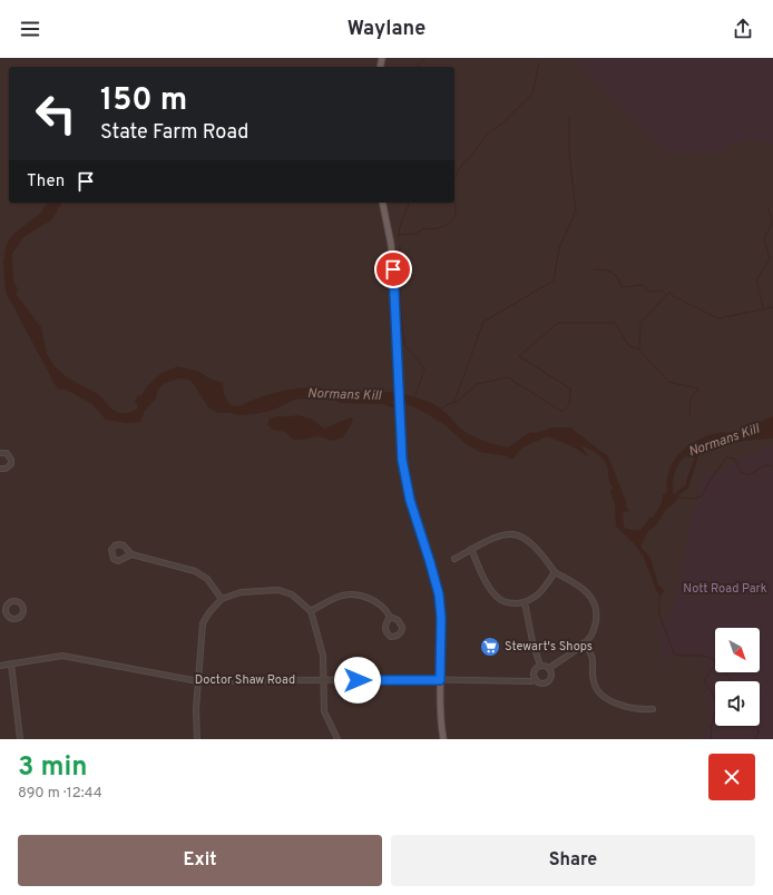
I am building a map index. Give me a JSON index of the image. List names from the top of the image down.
{
  "streets": {
    "street": ["Doctor Shaw Road"]
  },
  "water": ["Normans Kill"],
  "parks": ["Nott Road Park"],
  "places": {
    "supermarket": ["Stewart's Shops"]
  },
  "north": "bottom right",
  "page": {
    "header": "Waylane",
    "turn": ["150 m", "State Farm Road"],
    "then": "Then",
    "heading": ["3 min", "890 m · 12:44"],
    "buttons": ["Exit", "Share"]
  }
}
